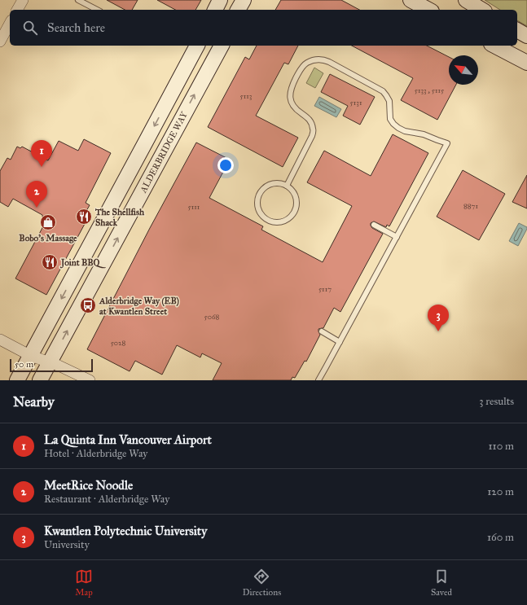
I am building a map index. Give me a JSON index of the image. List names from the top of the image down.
{
  "streets": {
    "main road": ["ALDERBRIDGE WAY"]
  },
  "places": {
    "restaurant": ["The Shellfish Shack", "Joint BBQ"],
    "shop": ["Bobo's Massage"],
    "bus stop": ["Alderbridge Way (EB) at Kwantlen Street"]
  },
  "house_numbers": [
    "5133 , 5115",
    "5113",
    "5131",
    "8871",
    "5111",
    "5117",
    "5068",
    "5028"
  ],
  "scale_bar": "50 m",
  "north": "top left",
  "page": {
    "search": "Search here",
    "pins": ["1", "2", "3"],
    "scale": "50 m",
    "heading": ["Nearby", "3 results"],
    "list": [
      {
        "mark": "1",
        "name": "La Quinta Inn Vancouver Airport",
        "note": "Hotel · Alderbridge Way",
        "value": "110 m"
      },
      {
        "mark": "2",
        "name": "MeetRice Noodle",
        "note": "Restaurant · Alderbridge Way",
        "value": "120 m"
      },
      {
        "mark": "3",
        "name": "Kwantlen Polytechnic University",
        "note": "University",
        "value": "160 m"
      }
    ],
    "nav": ["Map", "Directions", "Saved"]
  }
}
